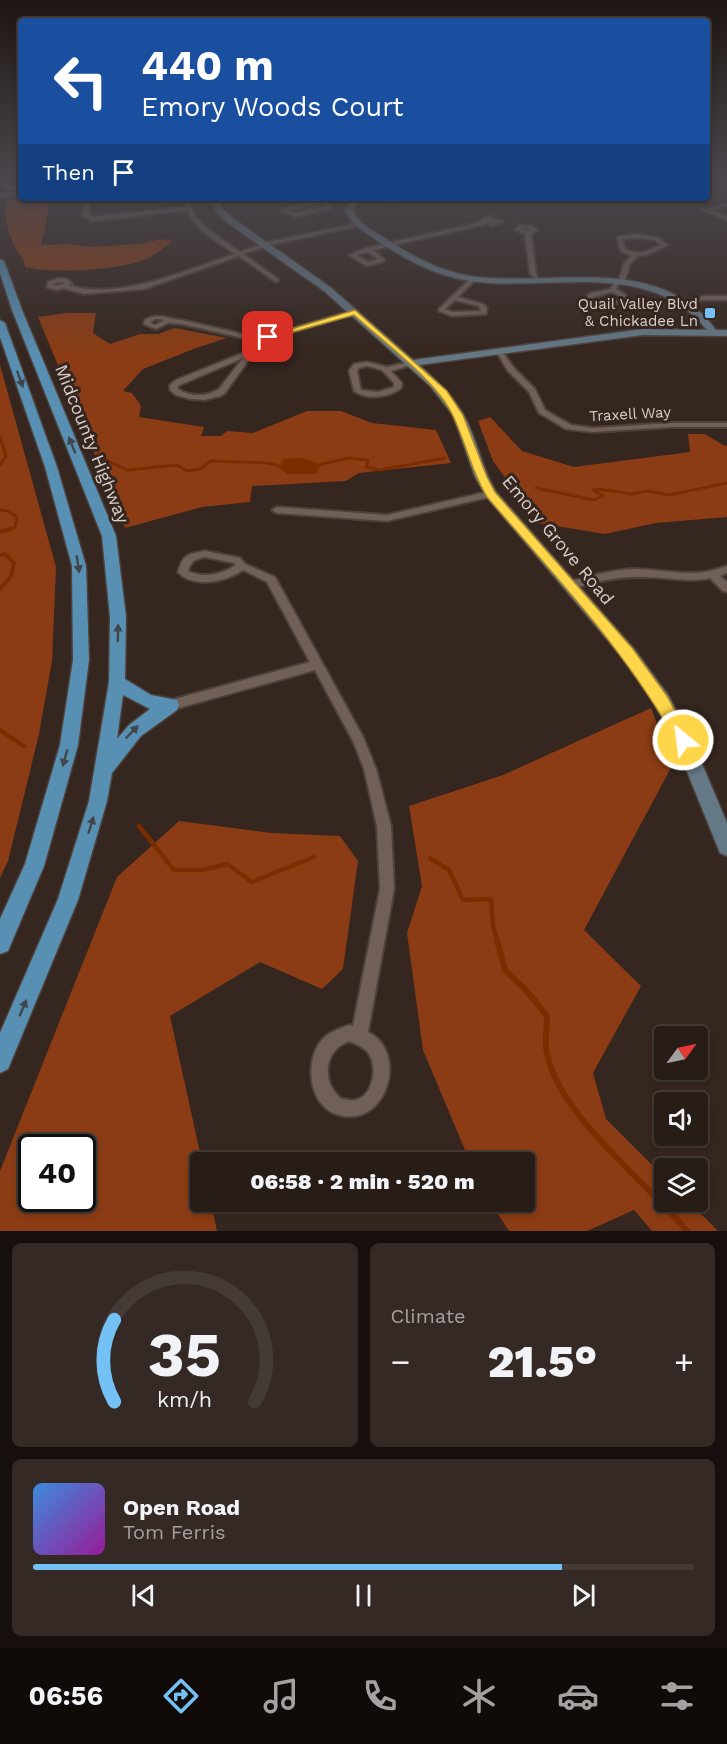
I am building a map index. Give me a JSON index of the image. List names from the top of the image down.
{
  "streets": {
    "main road": ["Midcounty Highway"],
    "street": ["Traxell Way", "Emory Grove Road"]
  },
  "places": {
    "transit": ["Quail Valley Blvd & Chickadee Ln"]
  },
  "north": "top right",
  "page": {
    "turn": ["440 m", "Emory Woods Court"],
    "then": "Then",
    "limit": "40",
    "trip": "06:58 · 2 min · 520 m",
    "tile": "Climate",
    "heat": ["−", "21.5°", "+"],
    "song": ["Open Road", "Tom Ferris"],
    "tabs": "06:56",
    "gauge": ["35", "km/h"]
  }
}
